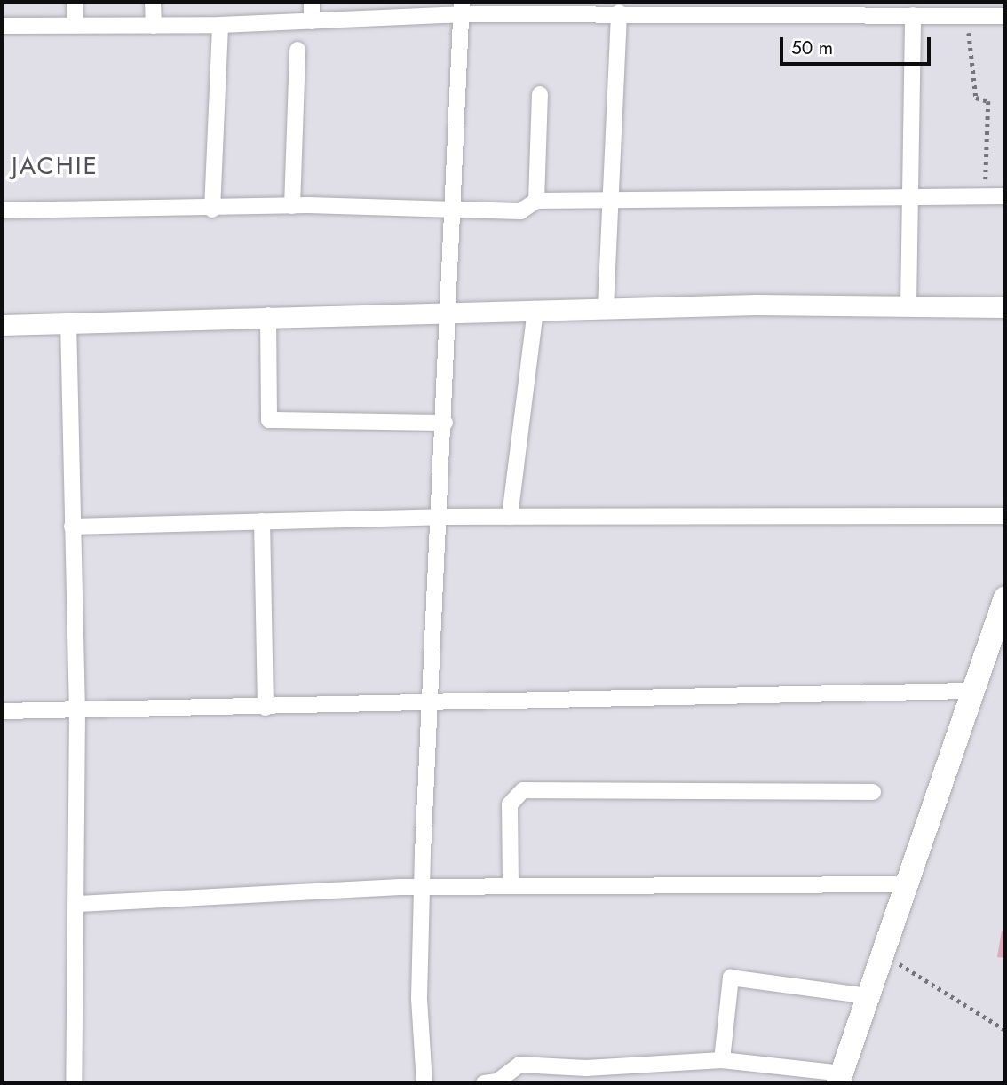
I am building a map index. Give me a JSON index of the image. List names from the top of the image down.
{
  "districts": ["JACHIE"],
  "scale_bar": "50 m"
}
